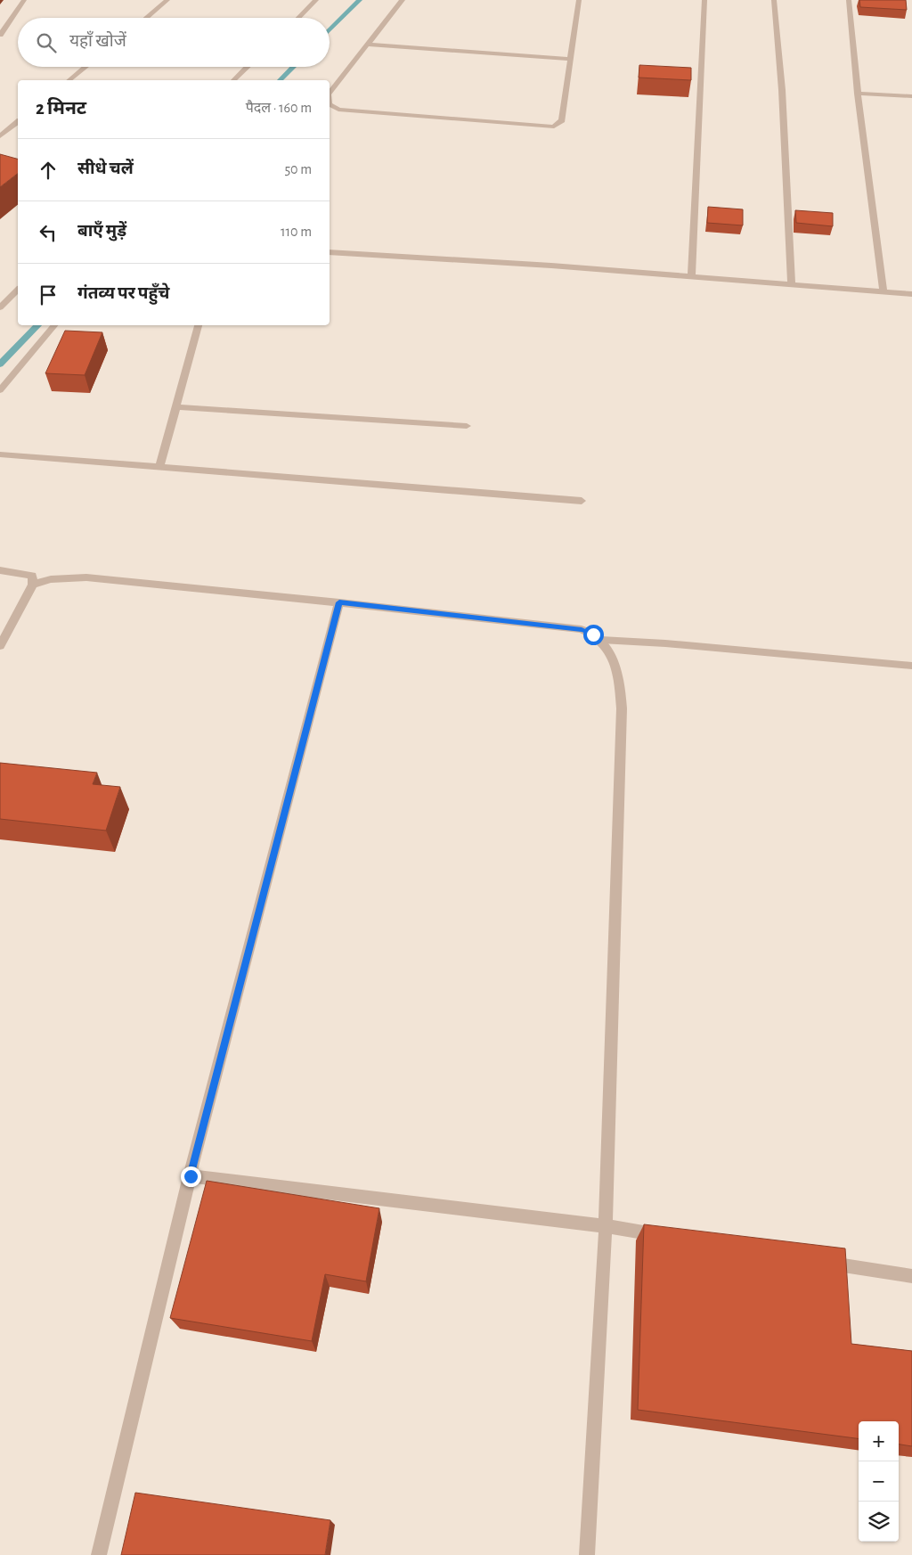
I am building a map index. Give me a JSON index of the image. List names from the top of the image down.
{
  "page": {
    "search": "यहाँ खोजें",
    "heading": ["2 मिनट", "पैदल · 160 m"],
    "list": [
      ["सीधे चलें", "50 m"],
      ["बाएँ मुड़ें", "110 m"],
      "गंतव्य पर पहुँचे"
    ],
    "map_buttons": ["+", "−"]
  }
}
